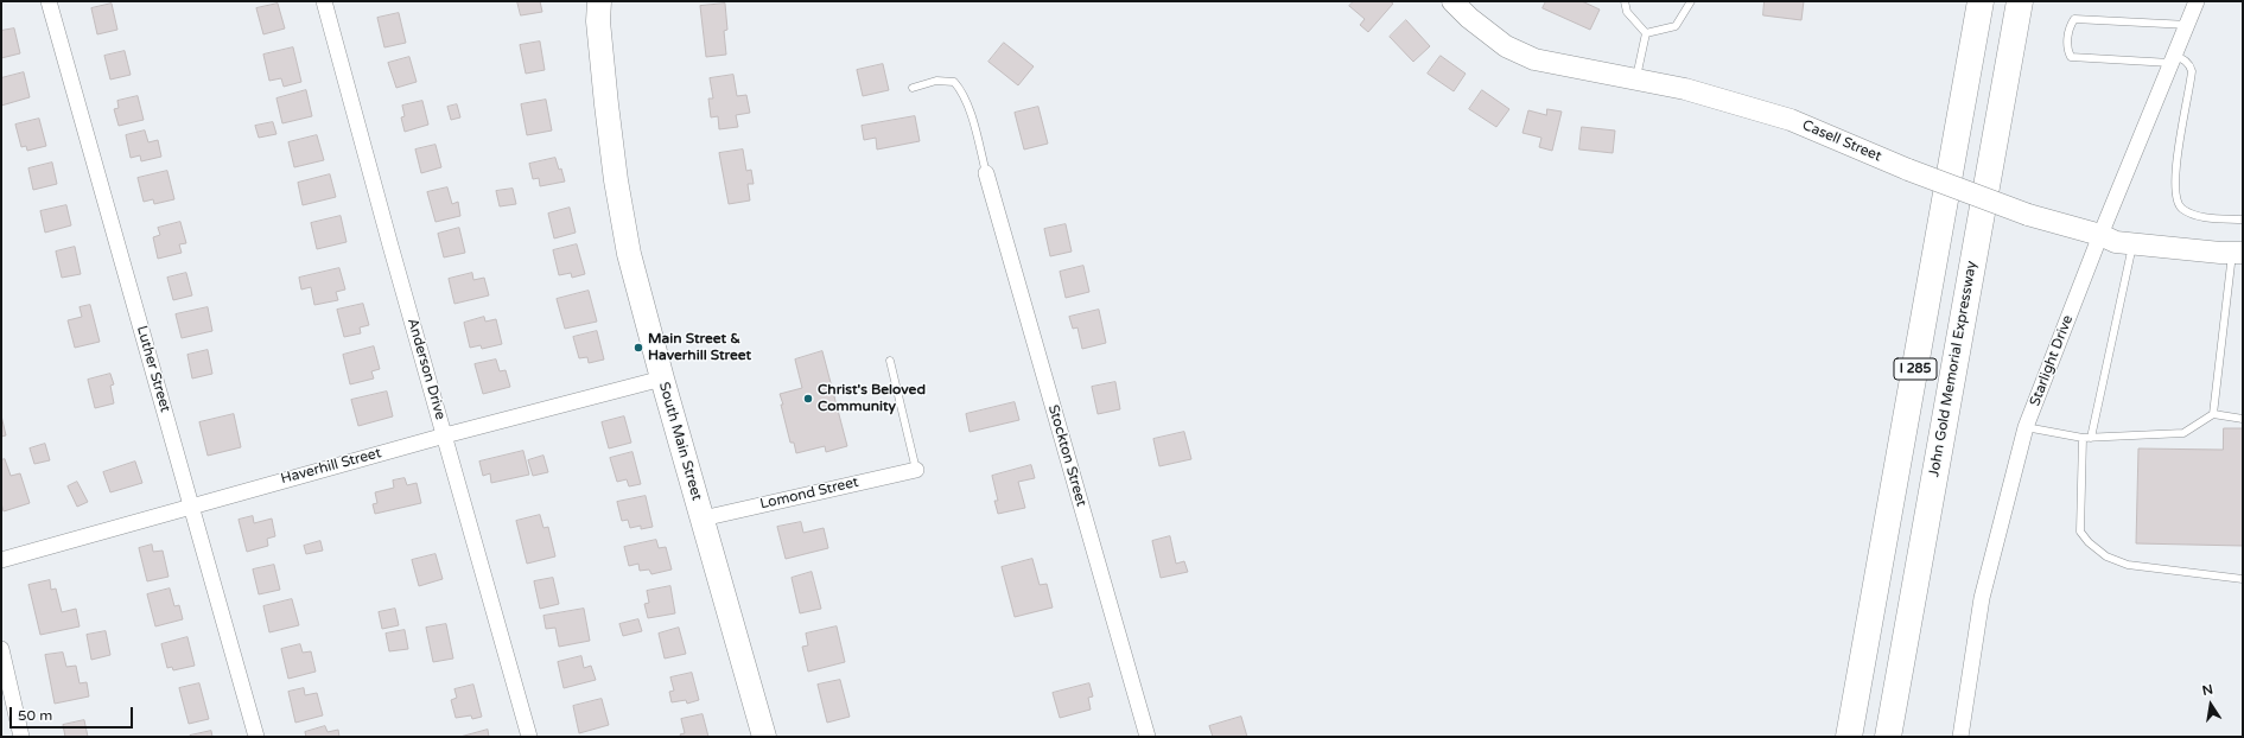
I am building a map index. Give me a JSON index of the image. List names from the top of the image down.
{
  "streets": {
    "highway": ["I 285", "John Gold Memorial Expressway"],
    "main road": ["South Main Street"],
    "street": [
      "Casell Street",
      "Starlight Drive",
      "Luther Street",
      "Anderson Drive",
      "Stockton Street",
      "Haverhill Street",
      "Lomond Street"
    ]
  },
  "crossings": [
    ["Casell Street", "Starlight Drive"],
    ["Luther Street", "Haverhill Street"],
    ["Anderson Drive", "Haverhill Street"],
    ["South Main Street", "Haverhill Street"],
    ["South Main Street", "Lomond Street"]
  ],
  "places": ["Main Street & Haverhill Street", "Christ's Beloved Community"],
  "scale_bar": "50 m",
  "north": "top"
}
